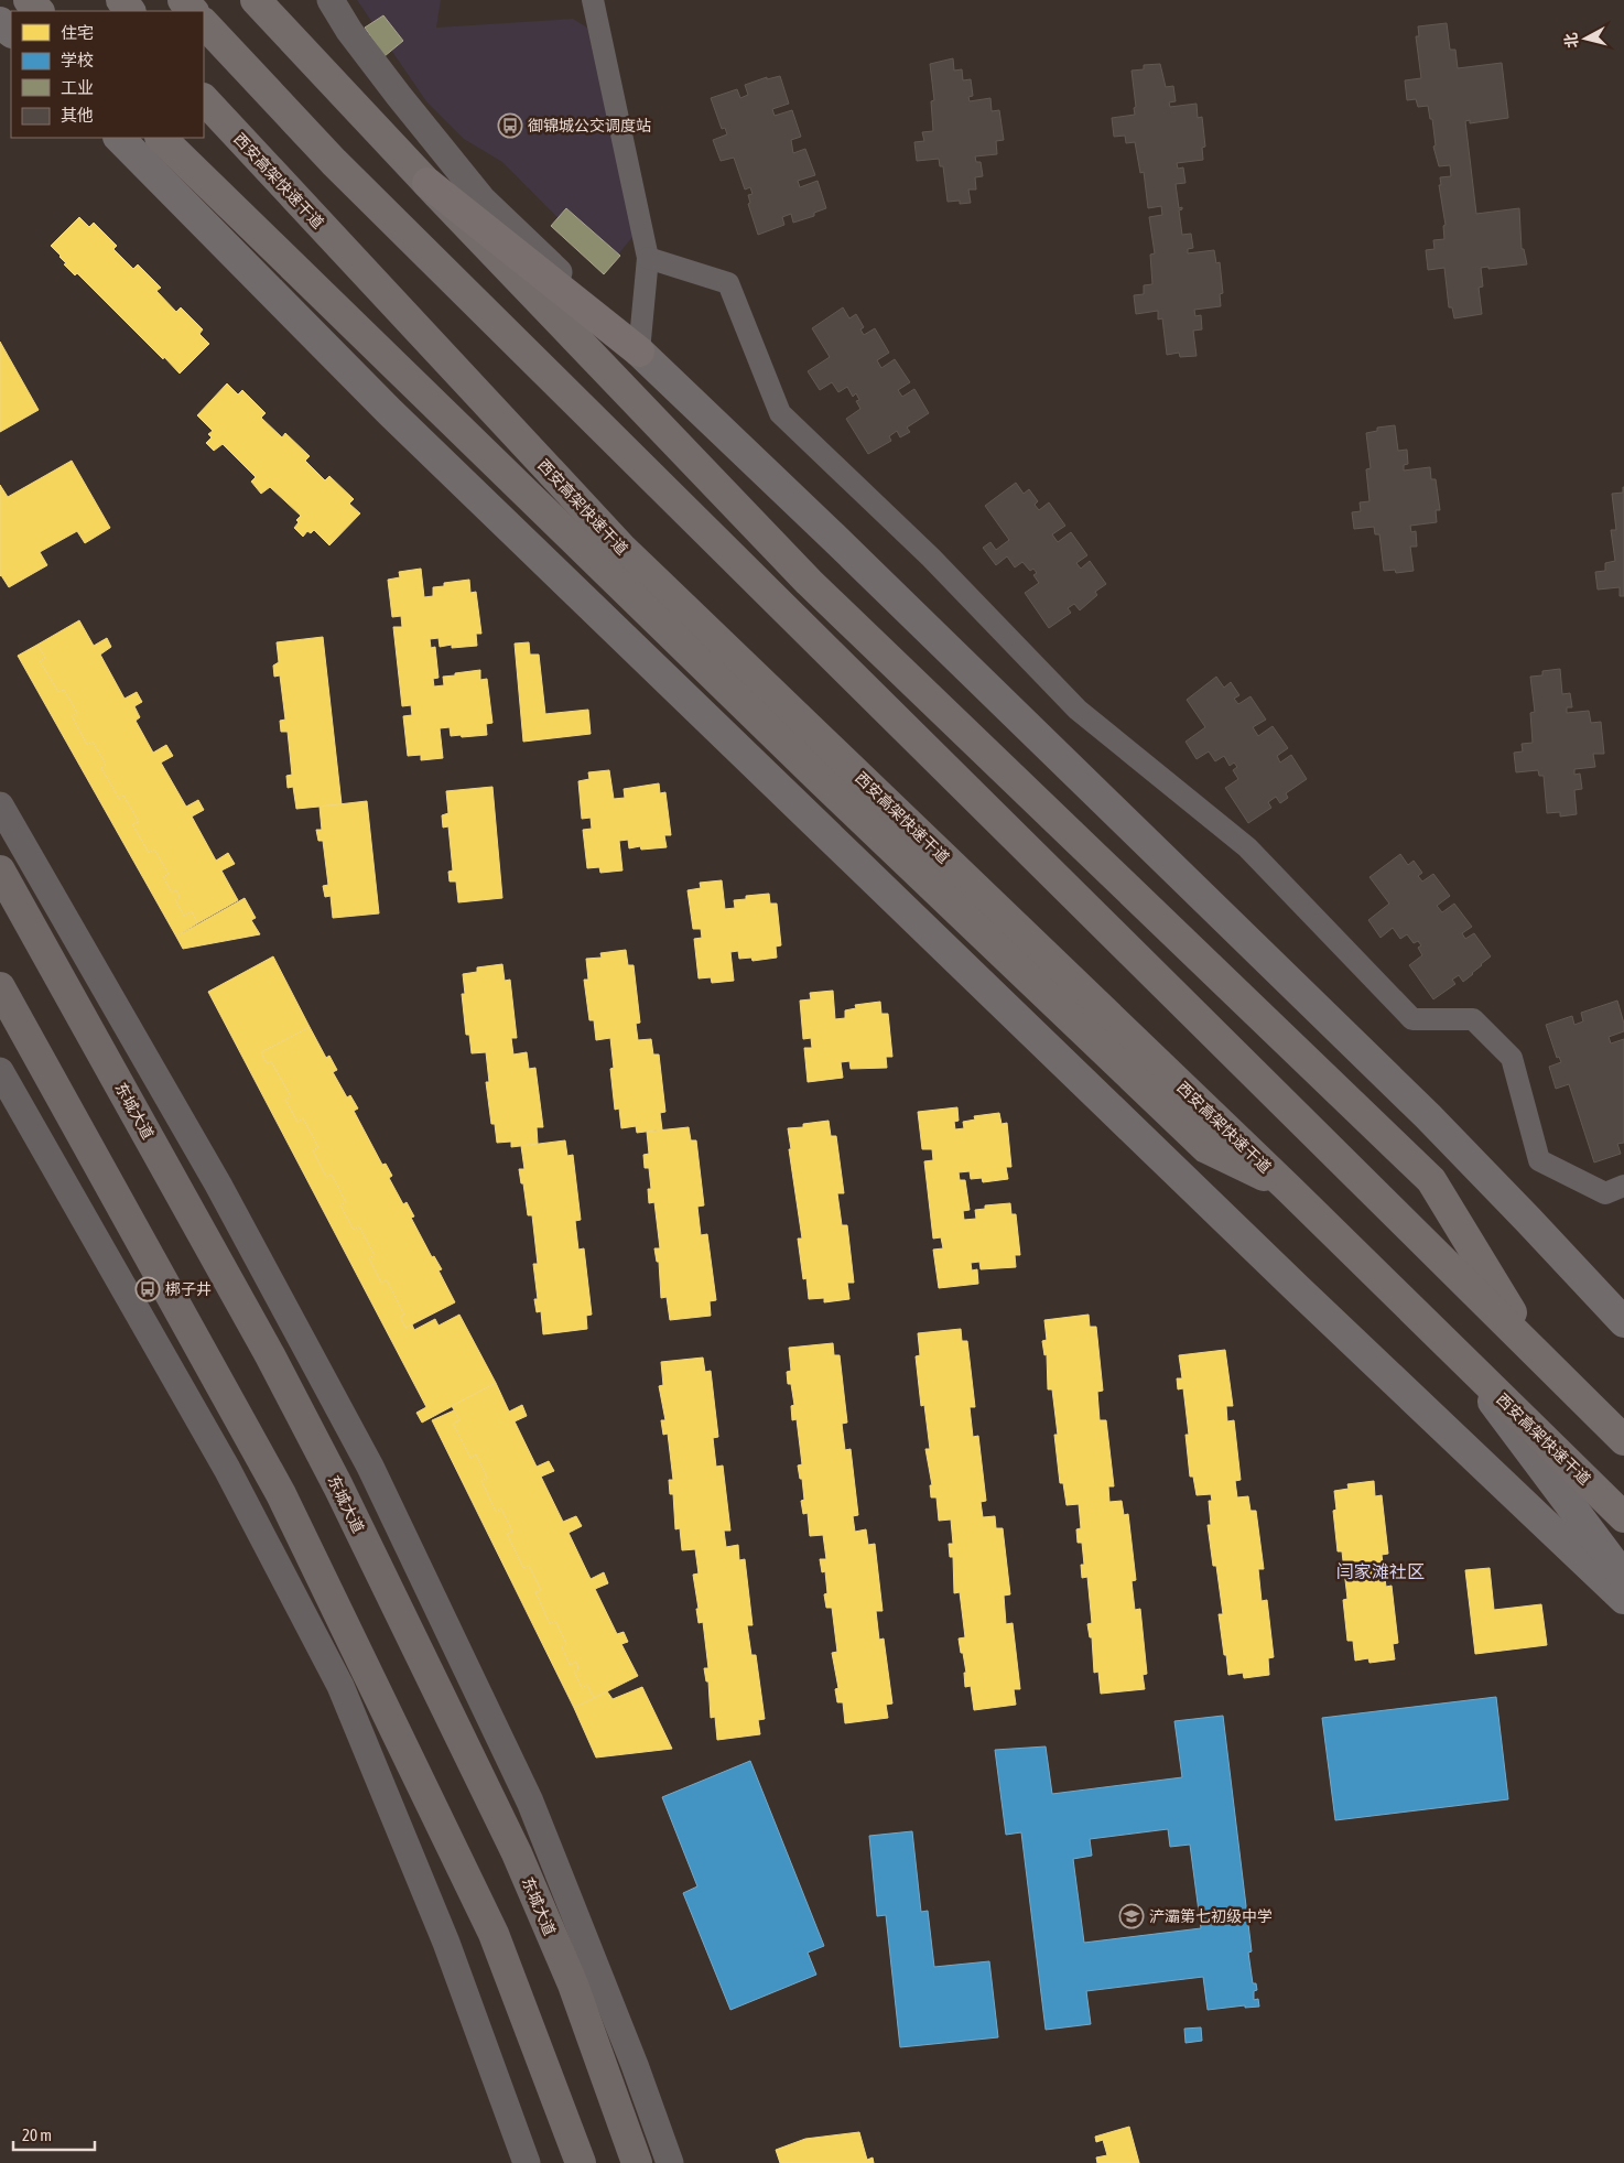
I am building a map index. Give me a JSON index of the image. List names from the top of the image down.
{
  "streets": {
    "highway": ["西安高架快速干道"],
    "main road": ["东城大道"]
  },
  "districts": ["闫家滩社区"],
  "places": {
    "bus stop": ["御锦城公交调度站", "梆子井"],
    "school or university": ["浐灞第七初级中学"]
  },
  "legend": [
    "住宅",
    "学校",
    "工业",
    "其他"
  ],
  "scale_bar": "20 m",
  "north": "left"
}
